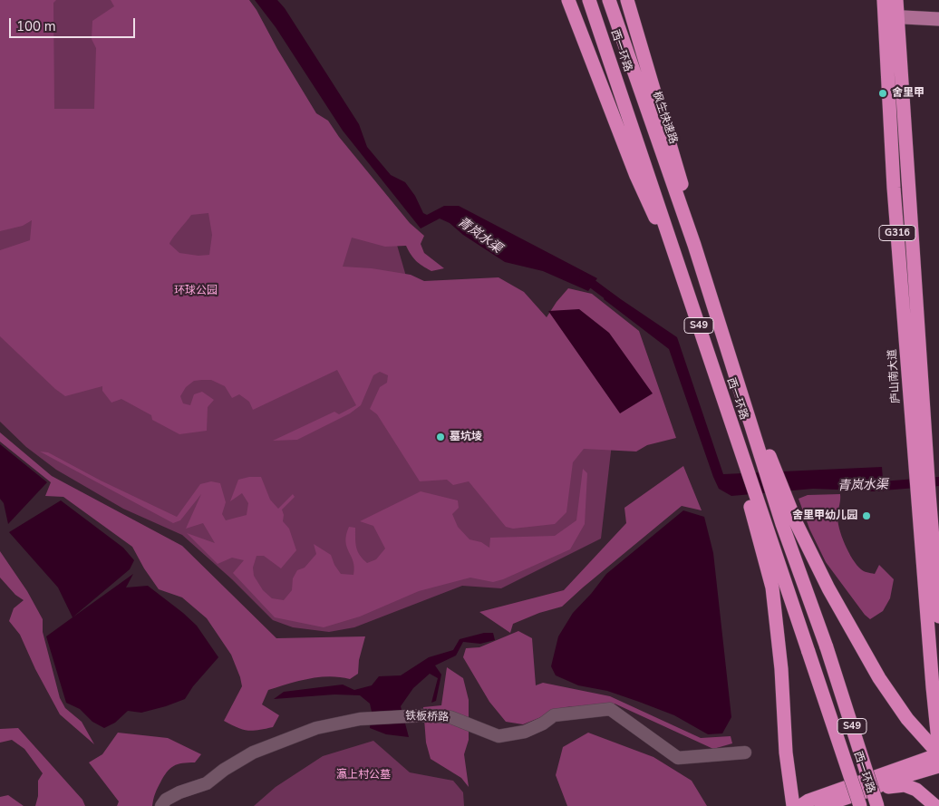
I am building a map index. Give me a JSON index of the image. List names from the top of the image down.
{
  "streets": {
    "highway": [
      "西一环路",
      "枫生快速路",
      "G316",
      "S49",
      "庐山南大道"
    ],
    "street": ["铁板桥路"]
  },
  "crossings": [
    ["西一环路", "枫生快速路"]
  ],
  "water": ["青岚水渠"],
  "parks": ["环球公园", "瀛上村公墓"],
  "places": ["舍里甲", "墓坑堎", "舍里甲幼儿园"],
  "scale_bar": "100 m"
}
